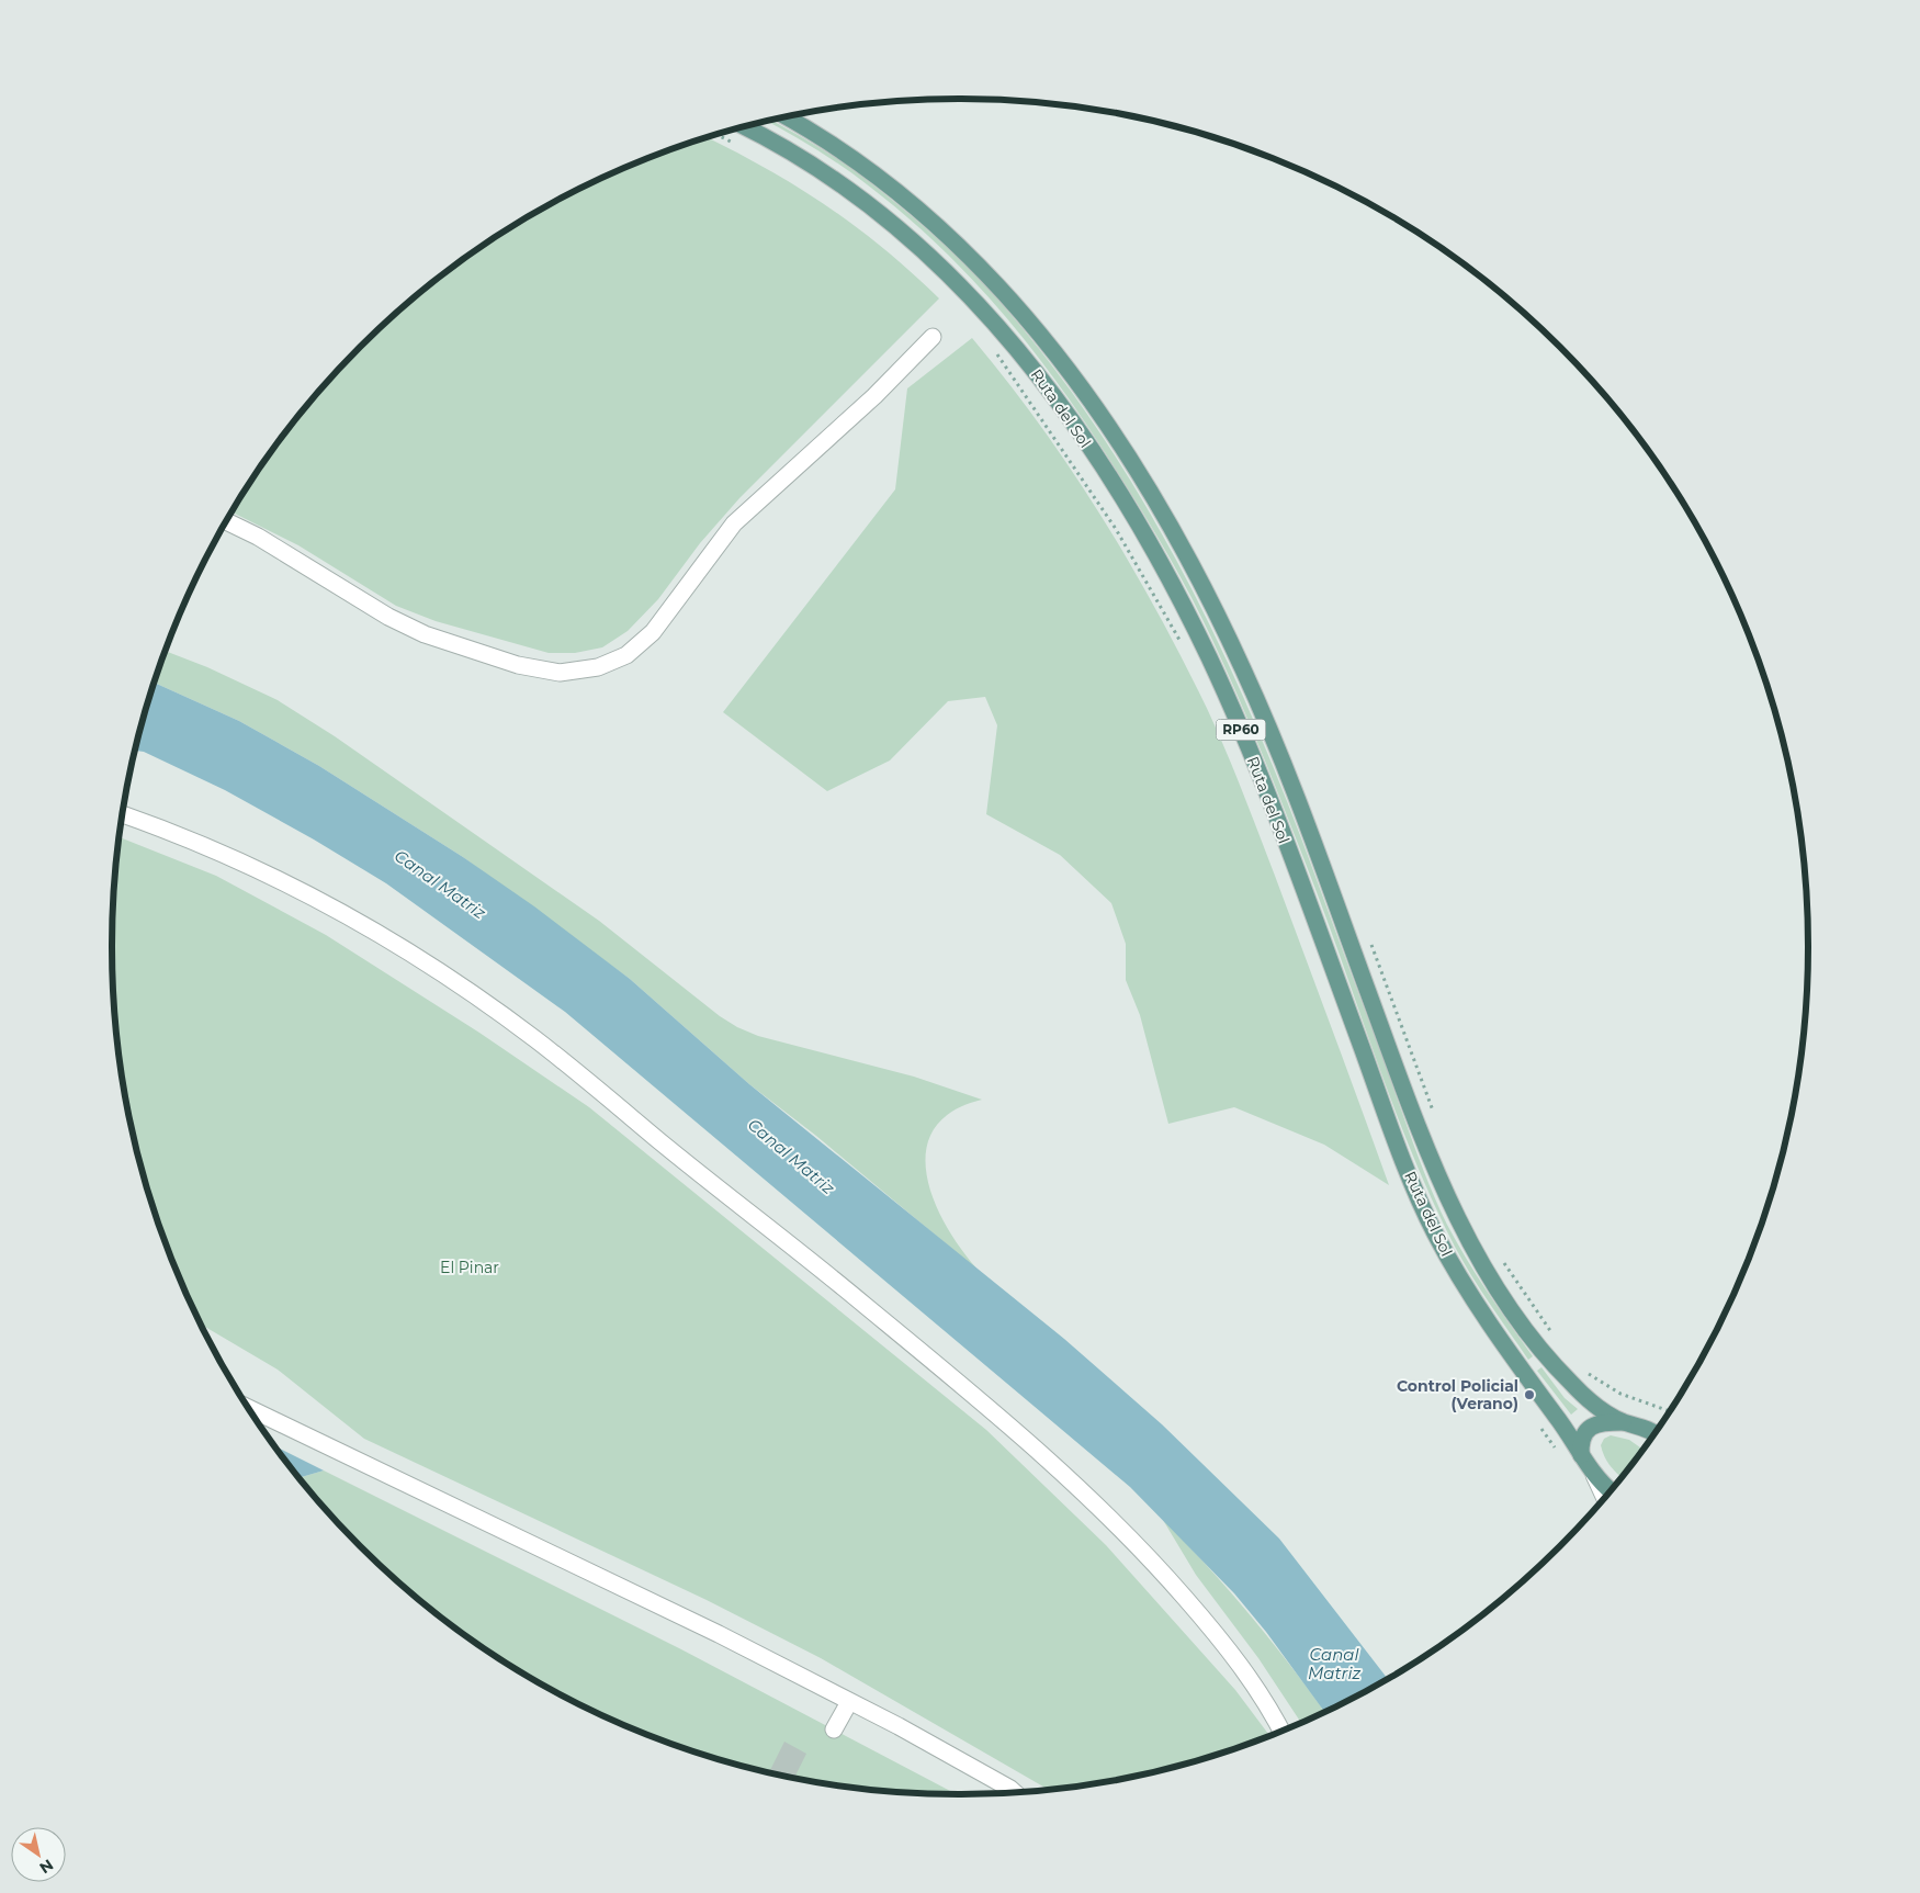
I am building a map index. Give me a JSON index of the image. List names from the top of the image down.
{
  "streets": {
    "main road": ["Ruta del Sol", "RP60"]
  },
  "water": ["Canal Matriz"],
  "parks": ["El Pinar"],
  "places": ["Control Policial (Verano)"],
  "north": "bottom right"
}
